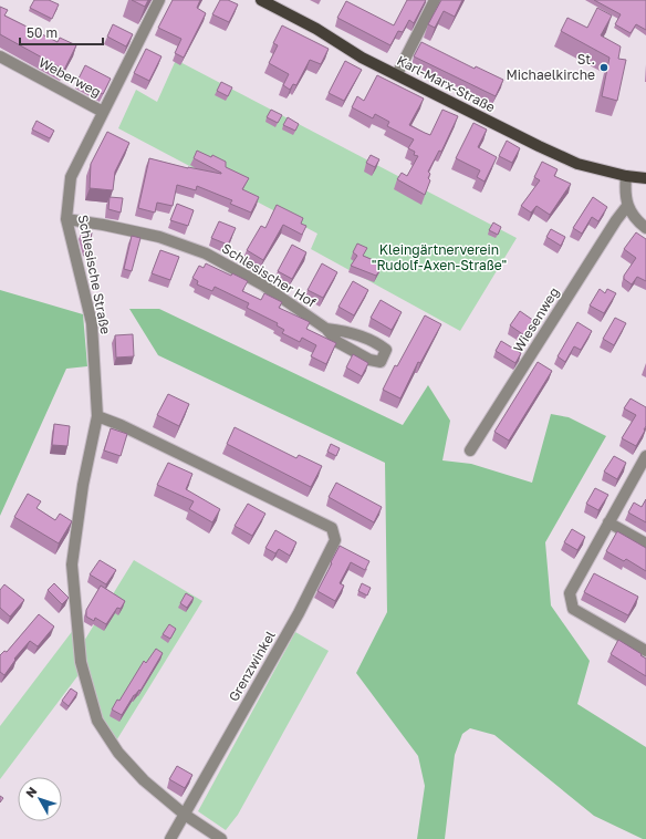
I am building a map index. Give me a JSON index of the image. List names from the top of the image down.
{
  "streets": {
    "main road": ["Karl-Marx-Straße"],
    "street": [
      "Weberweg",
      "Schlesische Straße",
      "Schlesischer Hof",
      "Wiesenweg",
      "Grenzwinkel"
    ]
  },
  "crossings": [
    ["Weberweg", "Schlesische Straße"],
    ["Schlesische Straße", "Schlesischer Hof"],
    ["Schlesische Straße", "Grenzwinkel"]
  ],
  "parks": ["Kleingärtnerverein \"Rudolf-Axen-Straße\""],
  "places": ["St. Michaelkirche"],
  "scale_bar": "50 m",
  "north": "top left"
}
